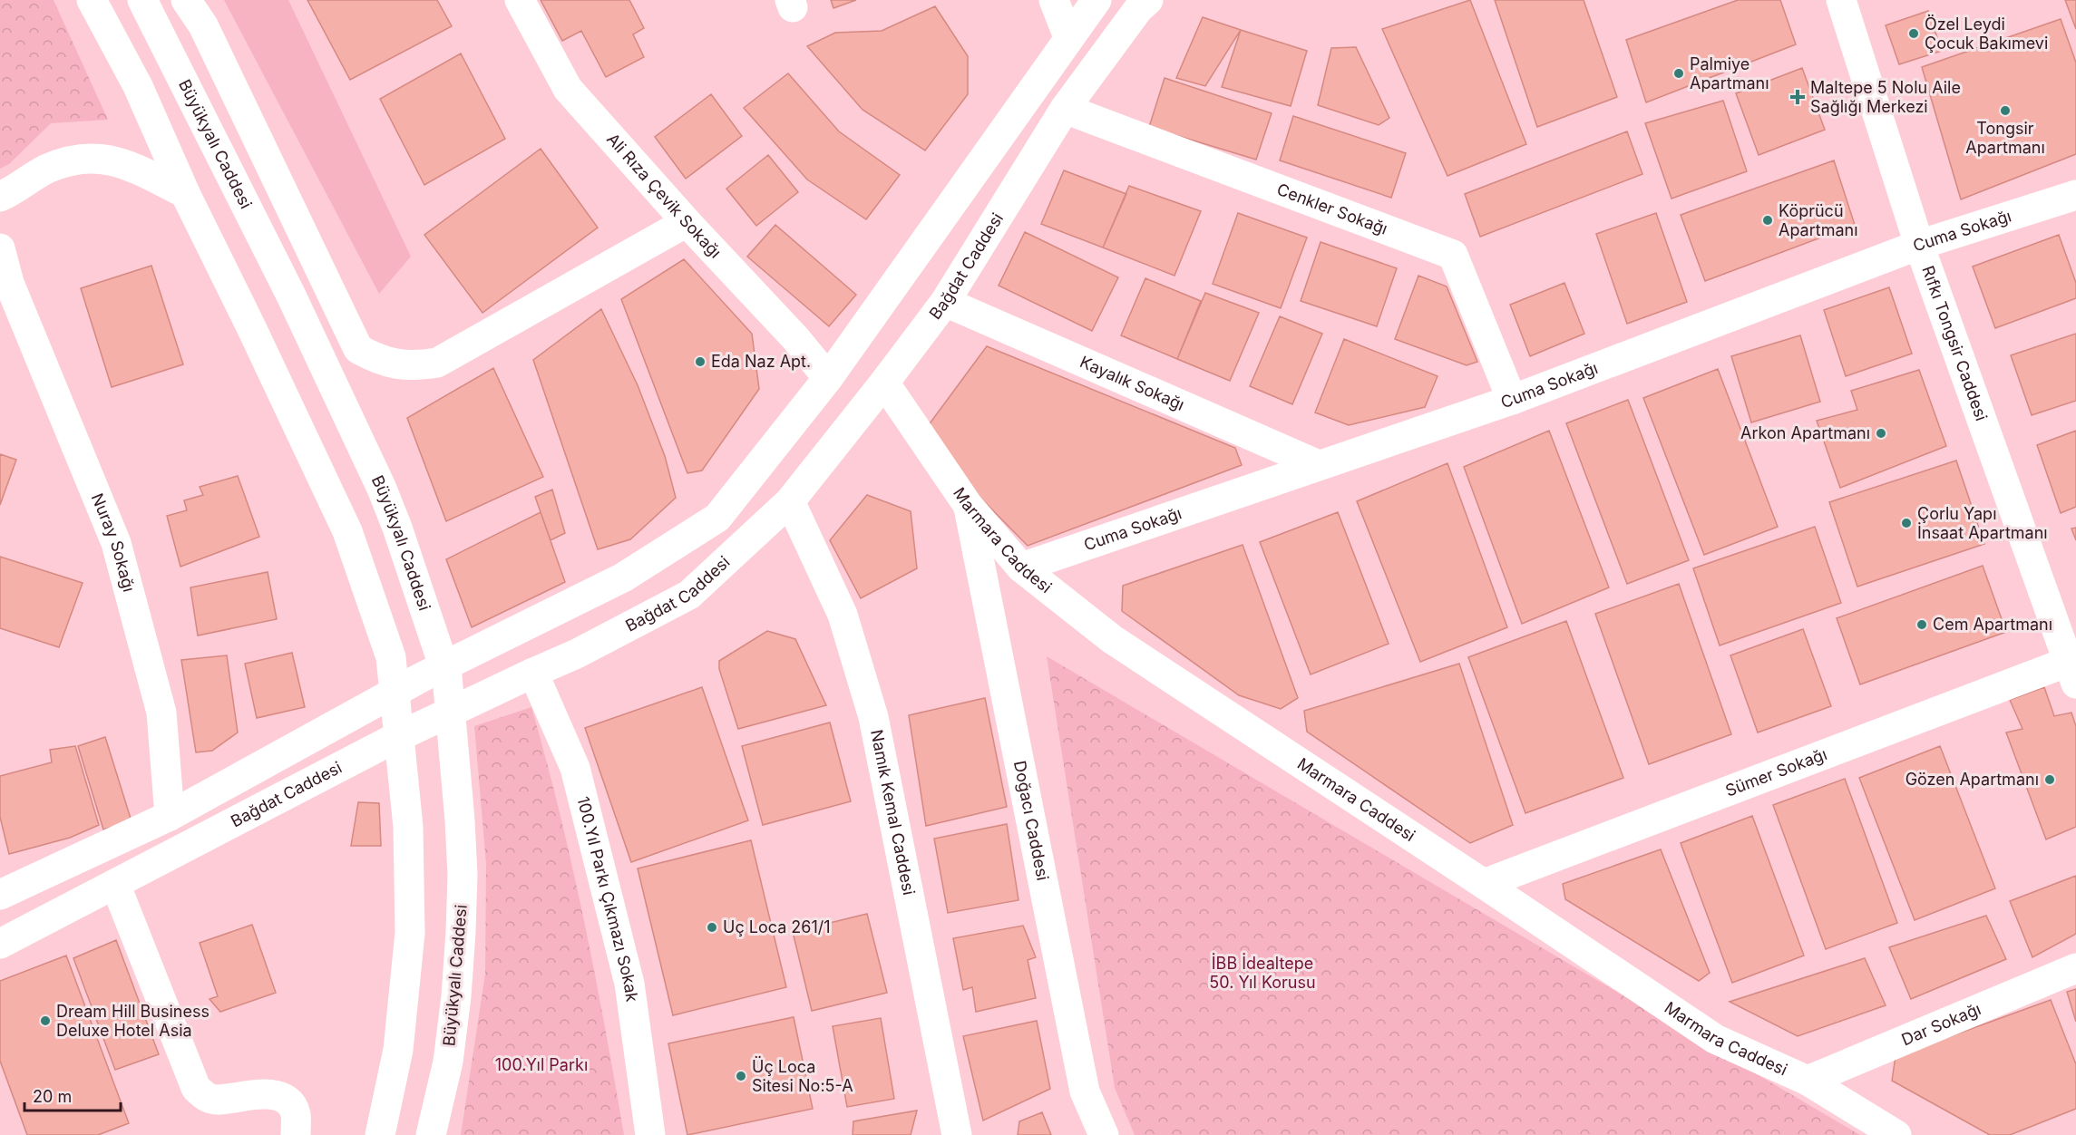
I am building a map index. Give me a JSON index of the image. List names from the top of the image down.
{
  "streets": {
    "main road": [
      "Büyükyalı Caddesi",
      "Ali Rıza Çevik Sokağı",
      "Cenkler Sokağı",
      "Cuma Sokağı",
      "Bağdat Caddesi",
      "Rıfkı Tongsir Caddesi",
      "Kayalık Sokağı",
      "Marmara Caddesi",
      "Nuray Sokağı",
      "Sümer Sokağı",
      "Namık Kemal Caddesi",
      "Doğacı Caddesi",
      "100.Yıl Parkı Çıkmazı Sokak",
      "Dar Sokağı"
    ]
  },
  "crossings": [
    ["Cenkler Sokağı", "Cuma Sokağı"],
    ["Cenkler Sokağı", "Bağdat Caddesi"],
    ["Cuma Sokağı", "Rıfkı Tongsir Caddesi"],
    ["Cuma Sokağı", "Kayalık Sokağı"],
    ["Cuma Sokağı", "Marmara Caddesi"],
    ["Bağdat Caddesi", "Kayalık Sokağı"],
    ["Bağdat Caddesi", "Marmara Caddesi"],
    ["Bağdat Caddesi", "Namık Kemal Caddesi"],
    ["Bağdat Caddesi", "100.Yıl Parkı Çıkmazı Sokak"],
    ["Rıfkı Tongsir Caddesi", "Sümer Sokağı"],
    ["Marmara Caddesi", "Sümer Sokağı"],
    ["Marmara Caddesi", "Doğacı Caddesi"],
    ["Marmara Caddesi", "Dar Sokağı"]
  ],
  "parks": ["İBB İdealtepe 50. Yıl Korusu", "100.Yıl Parkı"],
  "places": {
    "other": [
      "Özel Leydi Çocuk Bakımevi",
      "Palmiye Apartmanı",
      "Tongsir Apartmanı",
      "Köprücü Apartmanı",
      "Eda Naz Apt.",
      "Arkon Apartmanı",
      "Çorlu Yapı İnsaat Apartmanı",
      "Cem Apartmanı",
      "Gözen Apartmanı",
      "Uç Loca 261/1",
      "Dream Hill Business Deluxe Hotel Asia",
      "Üç Loca Sitesi No:5-A"
    ],
    "health": ["Maltepe 5 Nolu Aile Sağlığı Merkezi"]
  },
  "scale_bar": "20 m"
}
